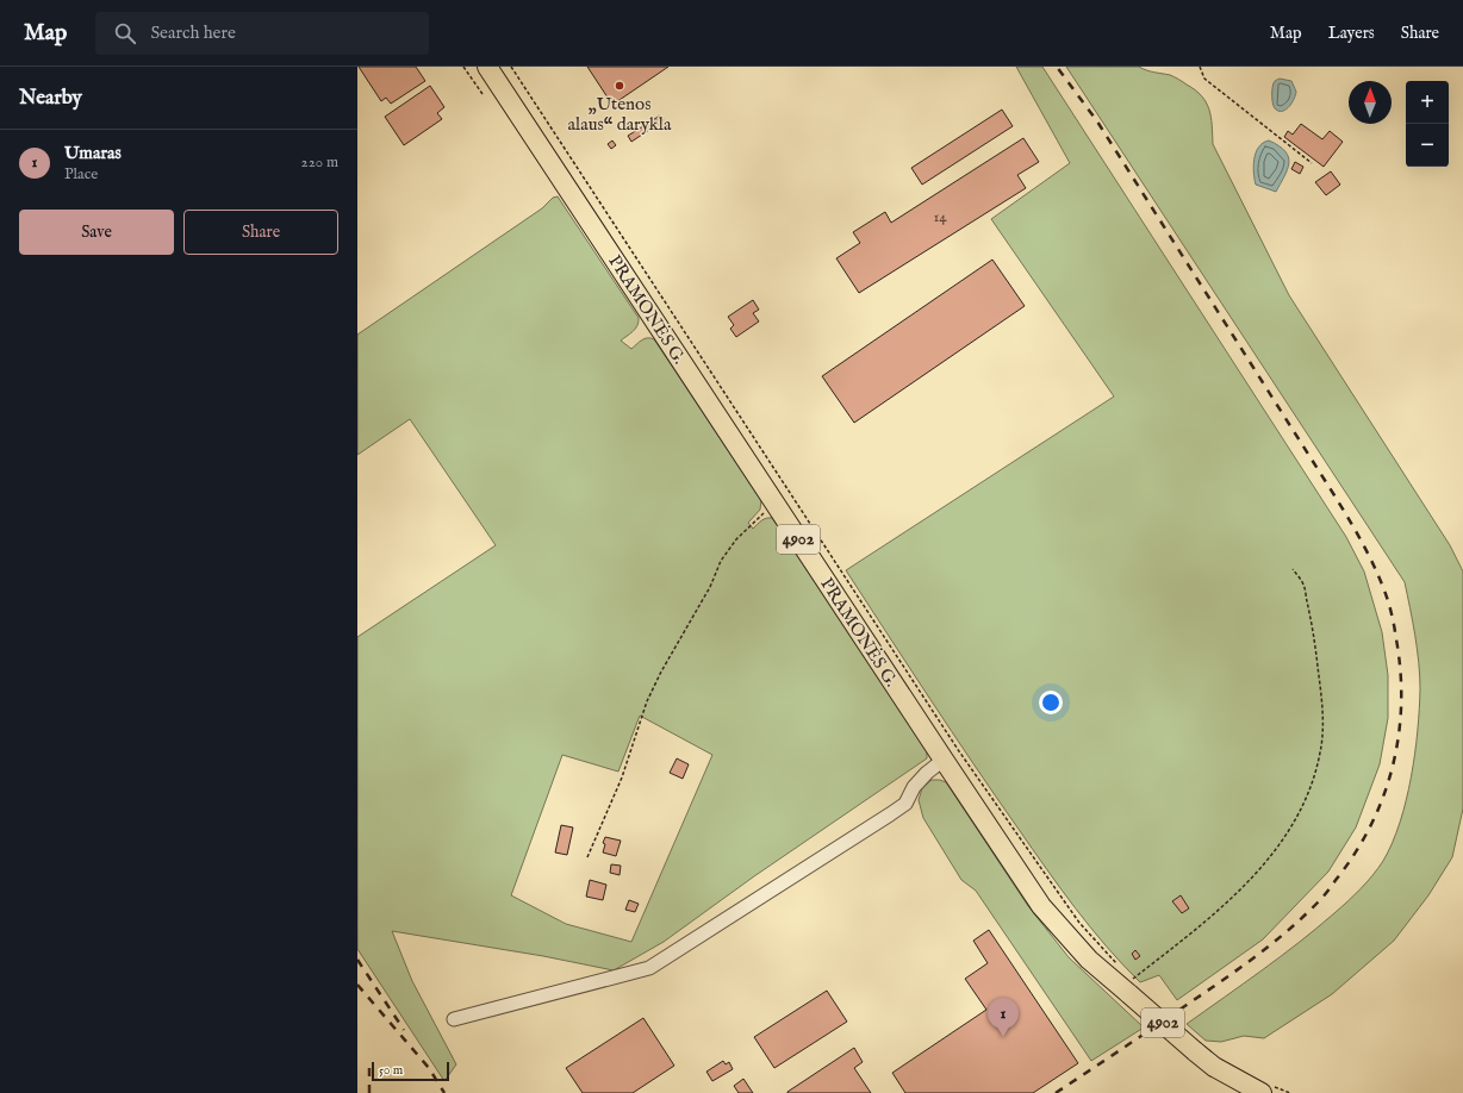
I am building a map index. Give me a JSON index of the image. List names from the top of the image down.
{
  "streets": {
    "highway": ["PRAMONĖS G.", "4902"]
  },
  "places": ["„Utenos alaus“ darykla"],
  "house_numbers": ["14"],
  "scale_bar": "50 m",
  "north": "top",
  "page": {
    "header": "Map",
    "search": "Search here",
    "nav": ["Map", "Layers", "Share"],
    "heading": "Nearby",
    "map_buttons": ["+", "−"],
    "list": [
      {
        "mark": "1",
        "name": "Umaras",
        "note": "Place",
        "value": "220 m"
      }
    ],
    "buttons": ["Save", "Share"],
    "pins": "1",
    "scale": "50 m"
  }
}
